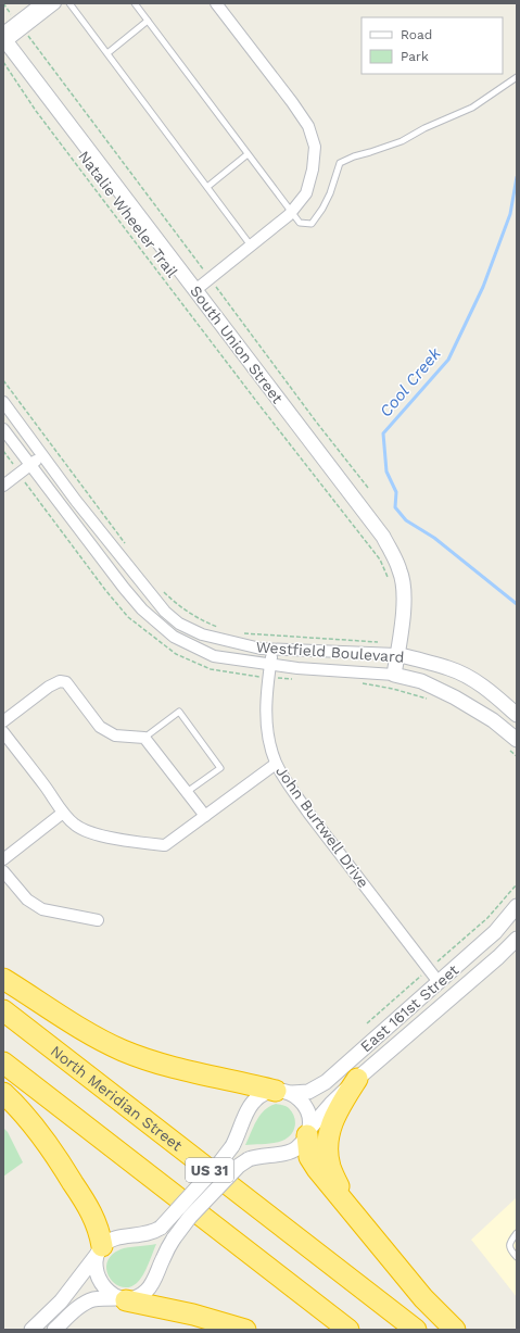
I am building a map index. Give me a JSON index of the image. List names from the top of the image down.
{
  "streets": {
    "highway": ["North Meridian Street", "US 31"],
    "street": [
      "South Union Street",
      "Westfield Boulevard",
      "John Burtwell Drive",
      "East 161st Street"
    ],
    "path": ["Natalie Wheeler Trail"]
  },
  "crossings": [
    ["South Union Street", "Westfield Boulevard"],
    ["Westfield Boulevard", "John Burtwell Drive"],
    ["John Burtwell Drive", "East 161st Street"]
  ],
  "water": ["Cool Creek"],
  "legend": ["Road", "Park"]
}
